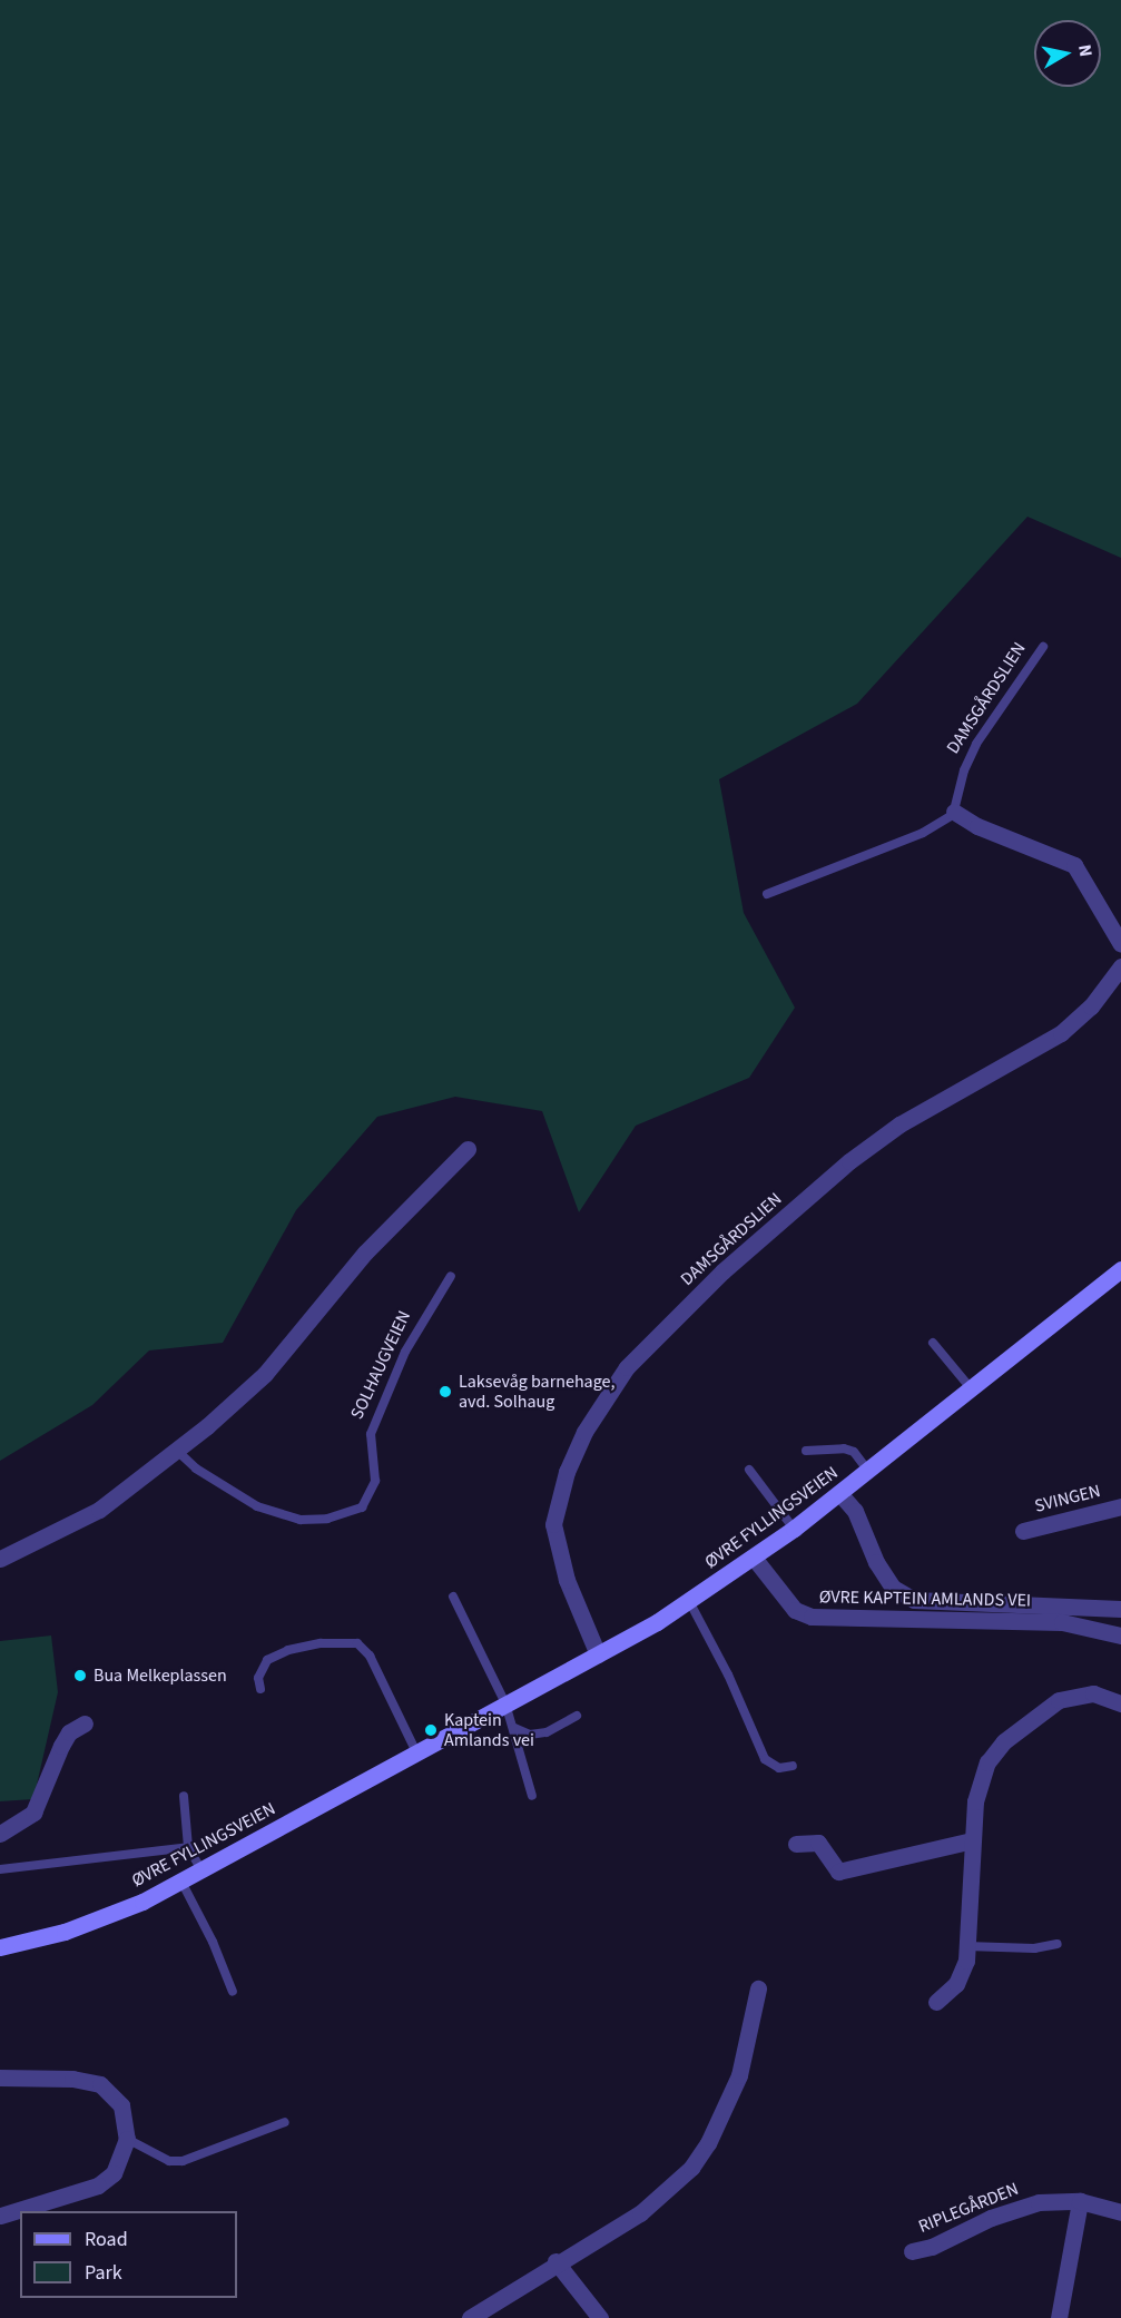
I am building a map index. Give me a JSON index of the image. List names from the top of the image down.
{
  "streets": {
    "main road": ["ØVRE FYLLINGSVEIEN"],
    "street": [
      "DAMSGÅRDSLIEN",
      "SVINGEN",
      "ØVRE KAPTEIN AMLANDS VEI",
      "RIPLEGÅRDEN"
    ],
    "lane": ["SOLHAUGVEIEN"]
  },
  "crossings": [
    ["DAMSGÅRDSLIEN", "ØVRE FYLLINGSVEIEN"],
    ["ØVRE FYLLINGSVEIEN", "ØVRE KAPTEIN AMLANDS VEI"]
  ],
  "places": ["Laksevåg barnehage, avd. Solhaug", "Bua Melkeplassen", "Kaptein Amlands vei"],
  "legend": ["Road", "Park"],
  "north": "right"
}
